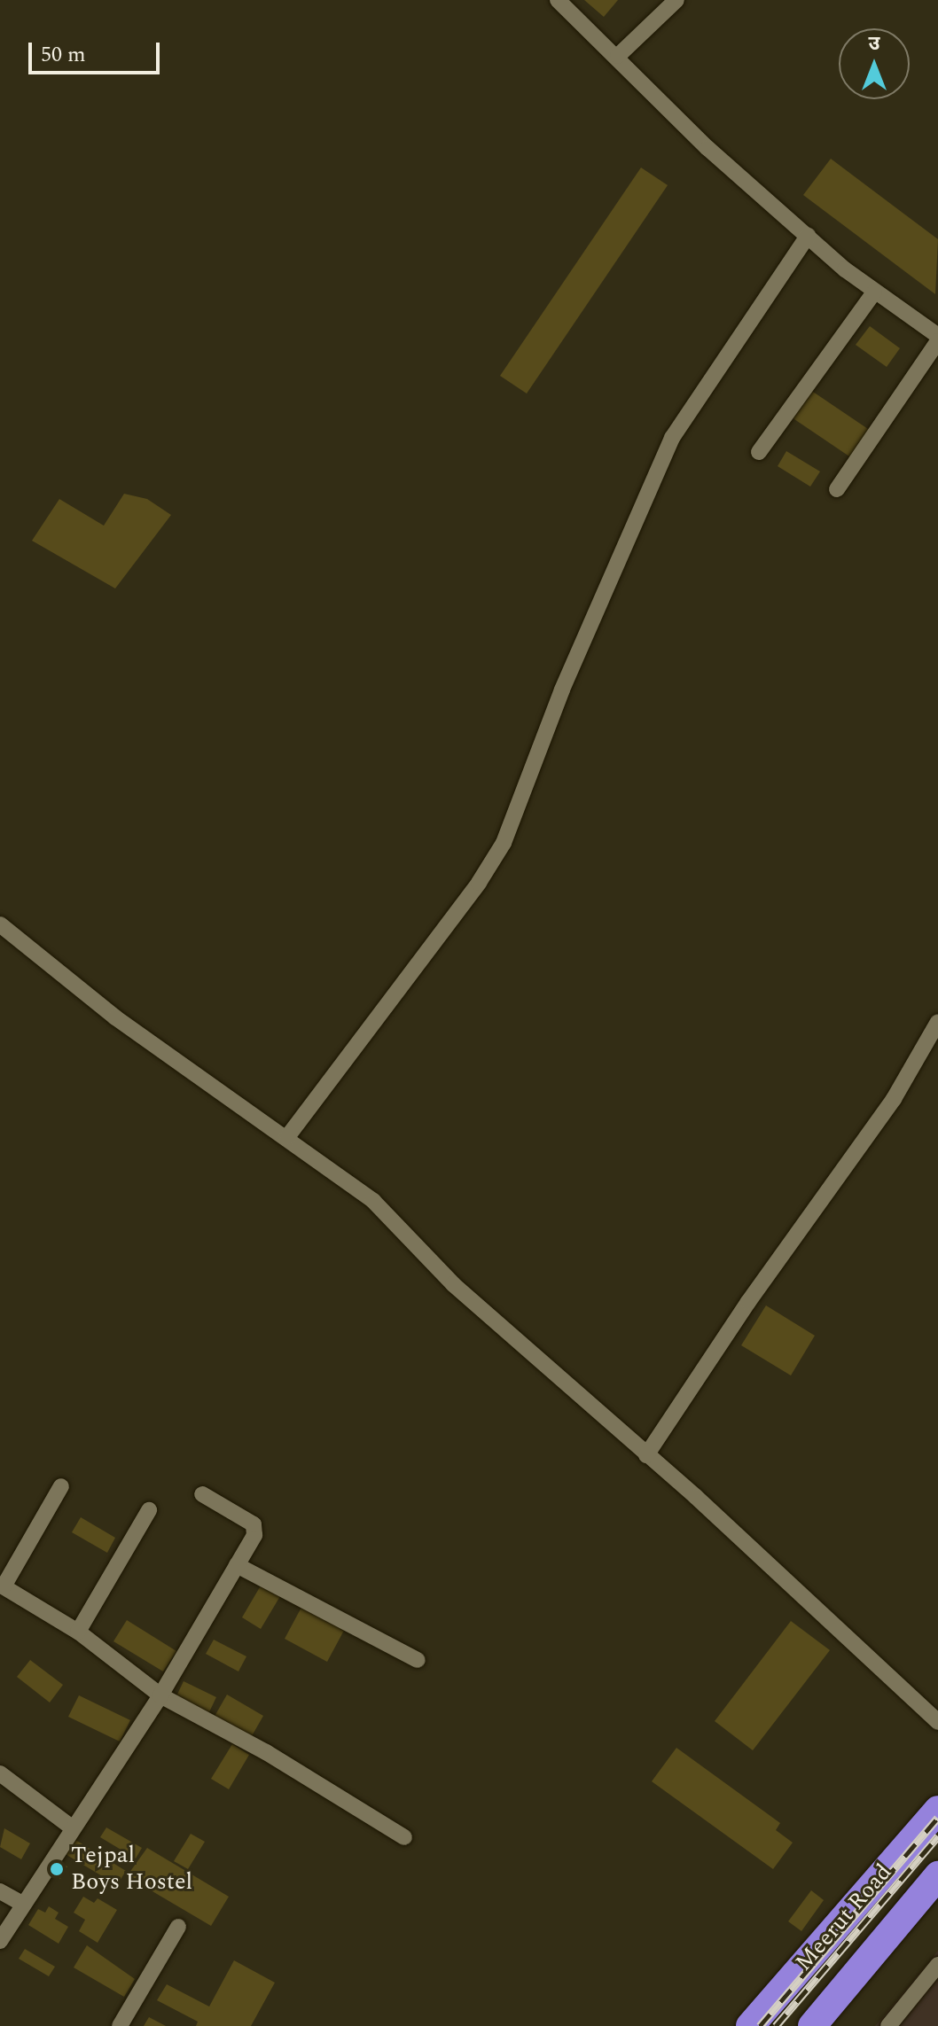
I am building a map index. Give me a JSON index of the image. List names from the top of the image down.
{
  "streets": {
    "highway": ["Meerut Road"]
  },
  "places": ["Tejpal Boys Hostel"],
  "scale_bar": "50 m",
  "north": "top"
}
